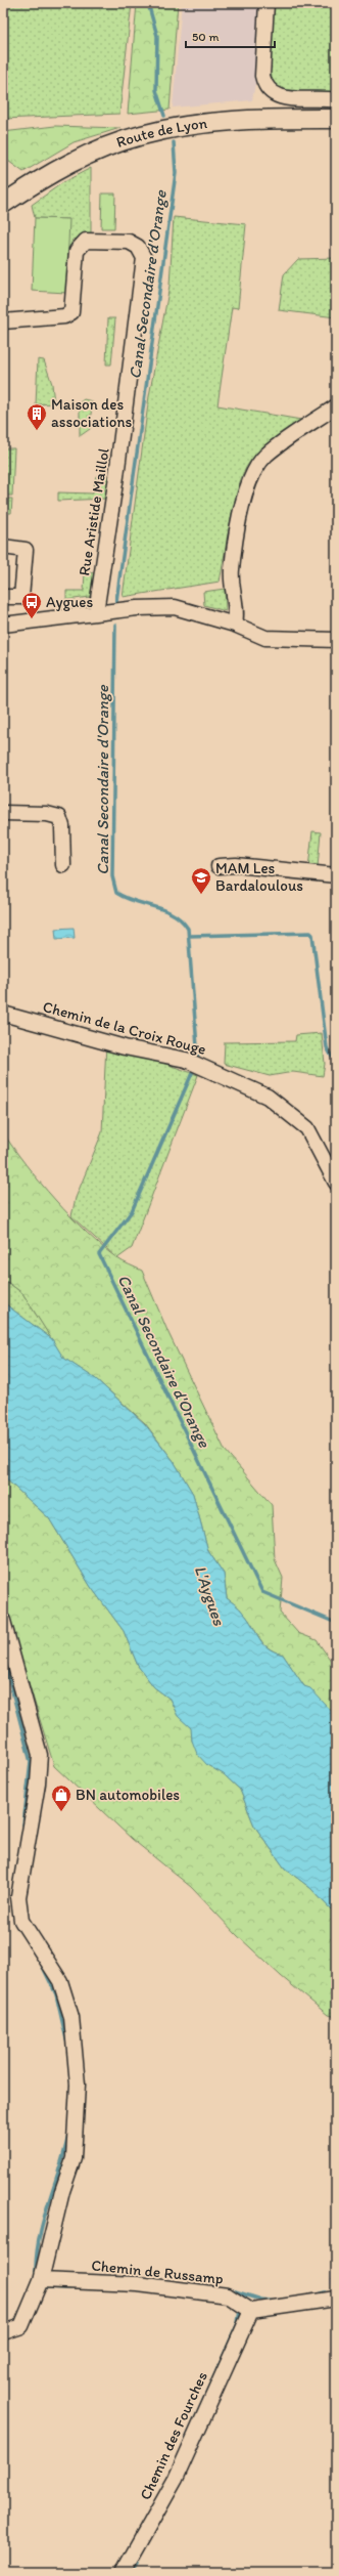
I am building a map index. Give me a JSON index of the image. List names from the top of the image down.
{
  "streets": {
    "main road": ["Route de Lyon"],
    "street": [
      "Rue Aristide Maillol",
      "Chemin de la Croix Rouge",
      "Chemin de Russamp",
      "Chemin des Fourches"
    ]
  },
  "crossings": [
    ["Chemin de Russamp", "Chemin des Fourches"]
  ],
  "water": ["Canal Secondaire d'Orange", "L'Aygues"],
  "places": {
    "building": ["Maison des associations"],
    "bus stop": ["Aygues"],
    "school or university": ["MAM Les Bardaloulous"],
    "shop": ["BN automobiles"]
  },
  "scale_bar": "50 m"
}
